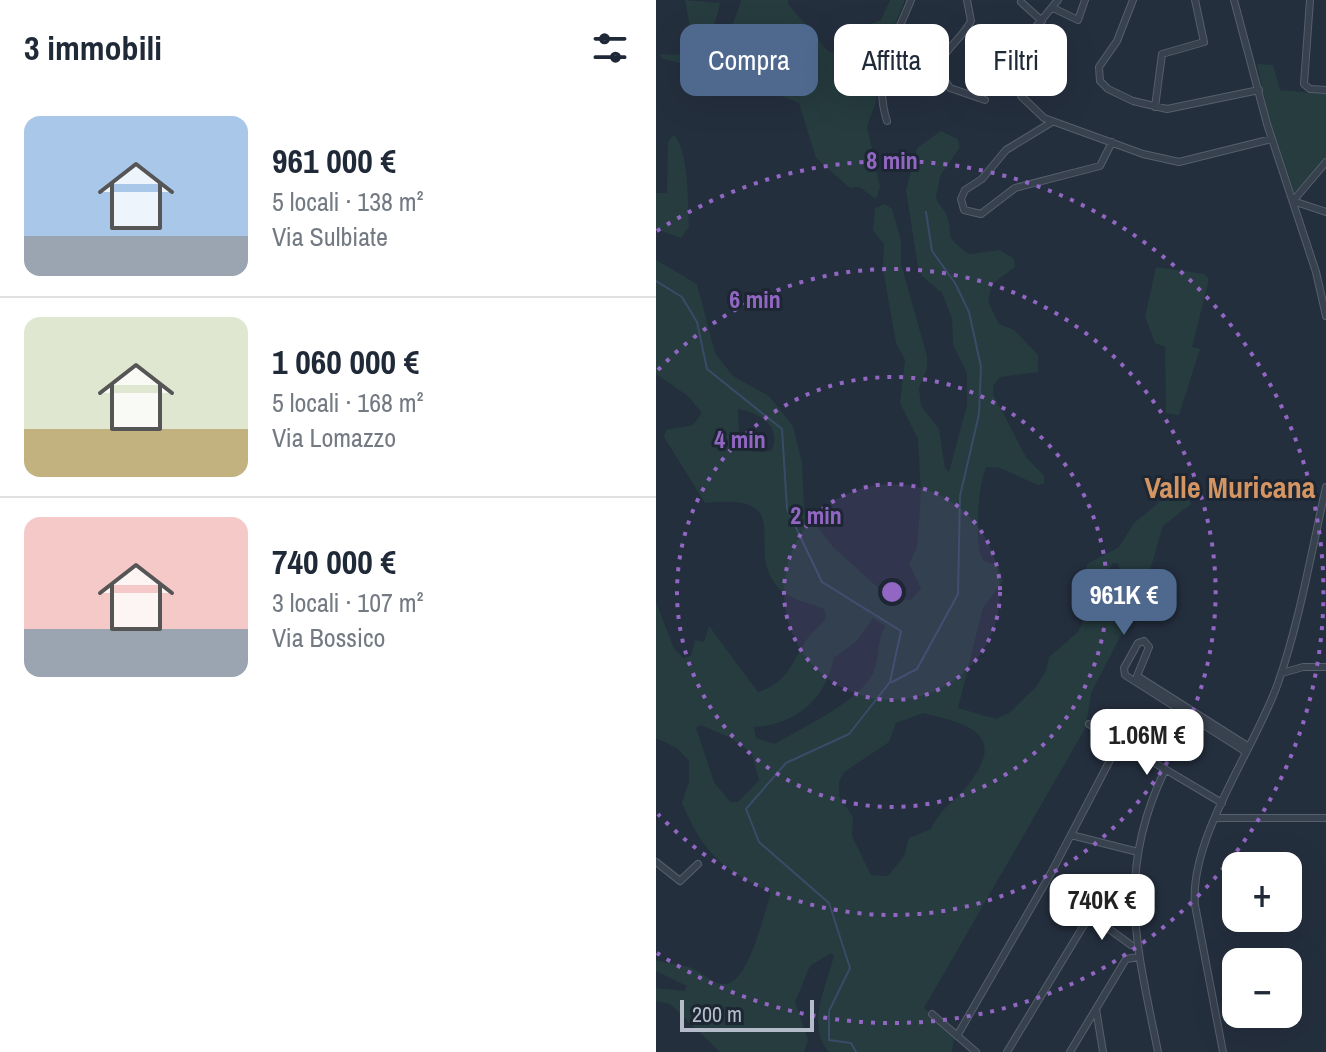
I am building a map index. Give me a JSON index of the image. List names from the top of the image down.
{
  "districts": ["Valle Muricana"],
  "scale_bar": "200 m",
  "page": {
    "heading": "3 immobili",
    "chip": ["Compra", "Affitta", "Filtri"],
    "list": [
      {
        "name": "961 000 €",
        "note": "5 locali · 138 m² · Via Sulbiate"
      },
      {
        "name": "1 060 000 €",
        "note": "5 locali · 168 m² · Via Lomazzo"
      },
      {
        "name": "740 000 €",
        "note": "3 locali · 107 m² · Via Bossico"
      }
    ],
    "price": ["961K €", "1.06M €", "740K €"],
    "map_buttons": ["+", "−"],
    "scale": "200 m"
  },
  "rings": [
    "8 min",
    "6 min",
    "4 min",
    "2 min"
  ]
}
